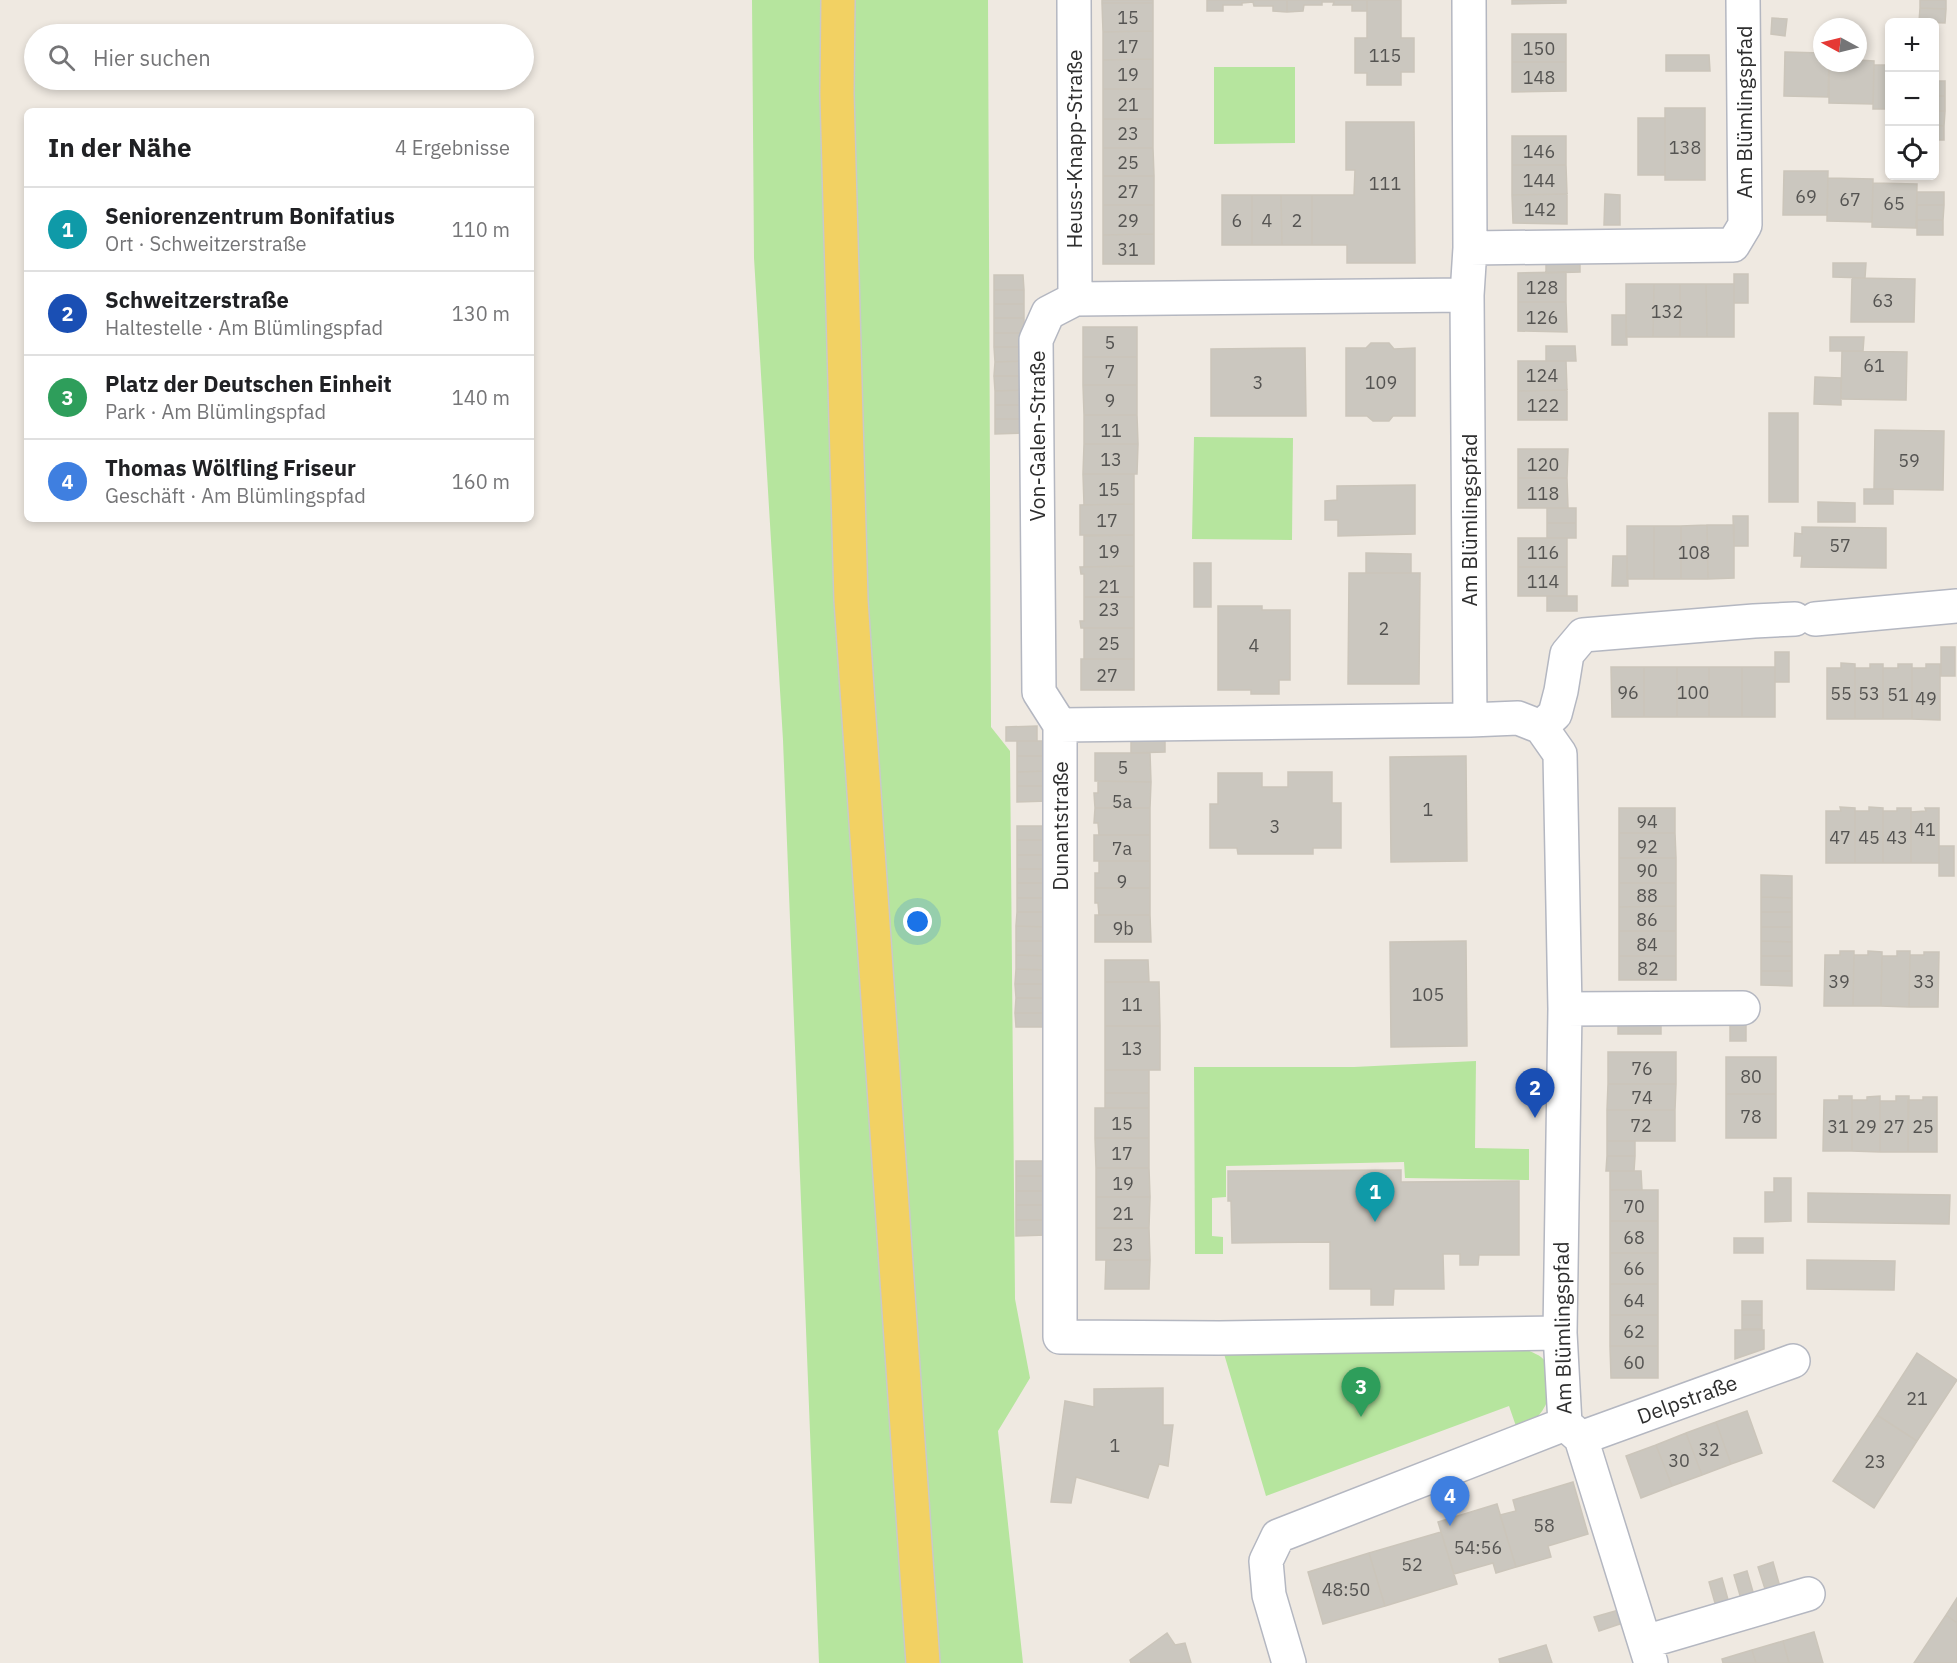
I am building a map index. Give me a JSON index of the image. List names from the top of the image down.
{
  "streets": {
    "street": [
      "Am Blümlingspfad",
      "Heuss-Knapp-Straße",
      "Von-Galen-Straße",
      "Dunantstraße",
      "Delpstraße"
    ]
  },
  "crossings": [
    ["Am Blümlingspfad", "Von-Galen-Straße"],
    ["Am Blümlingspfad", "Dunantstraße"],
    ["Am Blümlingspfad", "Delpstraße"],
    ["Heuss-Knapp-Straße", "Von-Galen-Straße"],
    ["Von-Galen-Straße", "Dunantstraße"]
  ],
  "house_numbers": [
    "15",
    "17",
    "150",
    "115",
    "19",
    "148",
    "21",
    "23",
    "138",
    "146",
    "25",
    "144",
    "111",
    "27",
    "69",
    "67",
    "65",
    "142",
    "29",
    "6",
    "4",
    "2",
    "31",
    "128",
    "63",
    "132",
    "126",
    "5",
    "61",
    "7",
    "124",
    "3",
    "109",
    "9",
    "122",
    "11",
    "13",
    "59",
    "120",
    "15",
    "118",
    "17",
    "57",
    "19",
    "116",
    "108",
    "114",
    "21",
    "23",
    "2",
    "25",
    "4",
    "27",
    "96",
    "100",
    "55",
    "53",
    "51",
    "49",
    "5",
    "5a",
    "1",
    "94",
    "3",
    "41",
    "47",
    "45",
    "43",
    "92",
    "7a",
    "90",
    "9",
    "88",
    "86",
    "9b",
    "84",
    "82",
    "39",
    "33",
    "105",
    "11",
    "13",
    "76",
    "80",
    "74",
    "78",
    "15",
    "72",
    "31",
    "29",
    "27",
    "25",
    "17",
    "19",
    "70",
    "21",
    "68",
    "23",
    "66",
    "64",
    "62",
    "60",
    "21",
    "1",
    "32",
    "30",
    "23",
    "58",
    "54:56",
    "52",
    "48:50"
  ],
  "north": "left",
  "page": {
    "map_buttons": ["+", "−"],
    "search": "Hier suchen",
    "heading": ["In der Nähe", "4 Ergebnisse"],
    "list": [
      {
        "mark": "1",
        "name": "Seniorenzentrum Bonifatius",
        "note": "Ort · Schweitzerstraße",
        "value": "110 m"
      },
      {
        "mark": "2",
        "name": "Schweitzerstraße",
        "note": "Haltestelle · Am Blümlingspfad",
        "value": "130 m"
      },
      {
        "mark": "3",
        "name": "Platz der Deutschen Einheit",
        "note": "Park · Am Blümlingspfad",
        "value": "140 m"
      },
      {
        "mark": "4",
        "name": "Thomas Wölfling Friseur",
        "note": "Geschäft · Am Blümlingspfad",
        "value": "160 m"
      }
    ],
    "pins": [
      "2",
      "1",
      "3",
      "4"
    ]
  }
}
